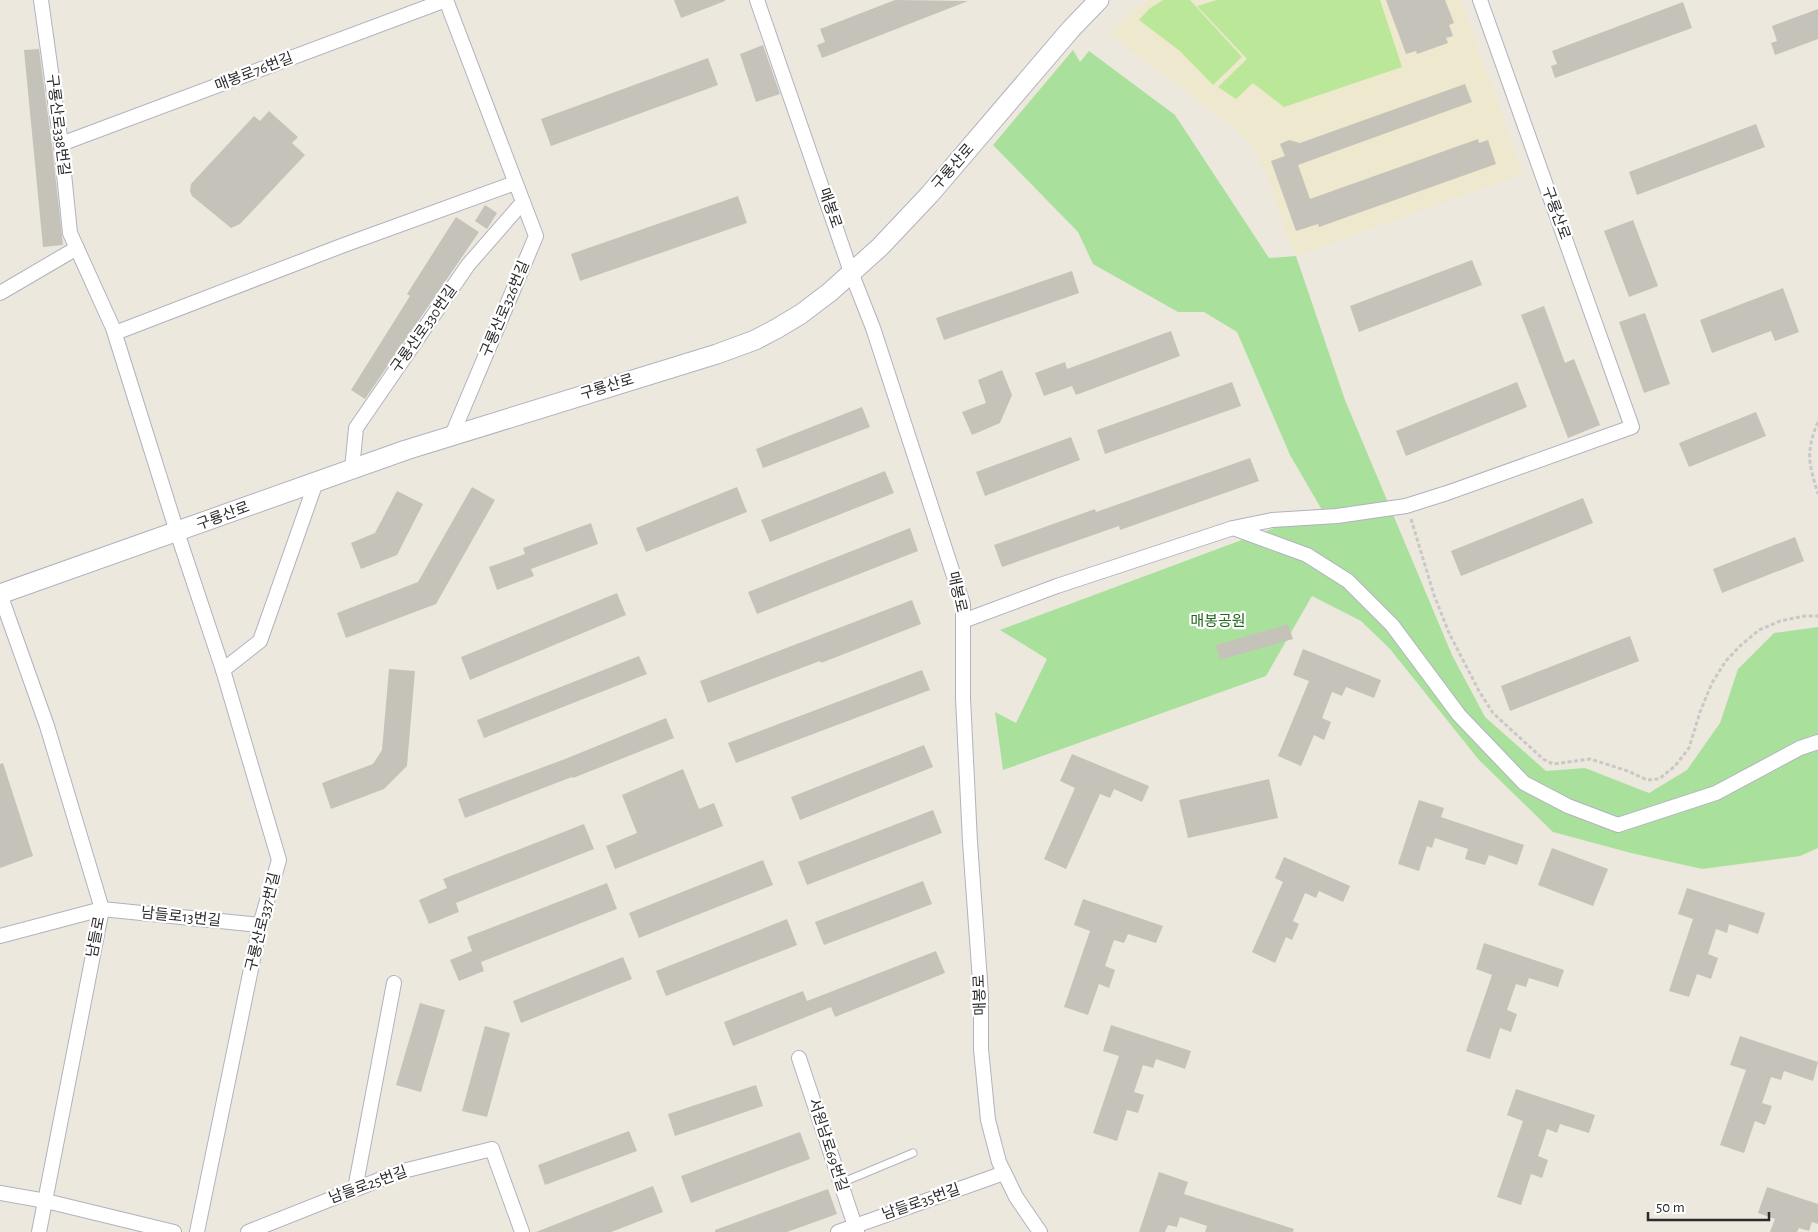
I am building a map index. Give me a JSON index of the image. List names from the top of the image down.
{
  "streets": {
    "street": [
      "매봉로76번길",
      "구룡산로338번길",
      "구룡산로",
      "매봉로",
      "구룡산로326번길",
      "구룡산로330번길",
      "남들로13번길",
      "구룡산로337번길",
      "남들로",
      "서원남로69번길",
      "남들로25번길",
      "남들로35번길"
    ]
  },
  "crossings": [
    ["매봉로76번길", "구룡산로338번길"],
    ["매봉로76번길", "구룡산로326번길"],
    ["구룡산로338번길", "구룡산로"],
    ["구룡산로338번길", "구룡산로337번길"],
    ["구룡산로", "매봉로"],
    ["구룡산로", "구룡산로326번길"],
    ["구룡산로", "구룡산로330번길"],
    ["구룡산로", "구룡산로337번길"],
    ["구룡산로", "남들로"],
    ["매봉로", "남들로35번길"],
    ["구룡산로326번길", "구룡산로330번길"],
    ["남들로13번길", "구룡산로337번길"],
    ["남들로13번길", "남들로"],
    ["서원남로69번길", "남들로35번길"]
  ],
  "parks": ["매봉공원"],
  "scale_bar": "50 m"
}
